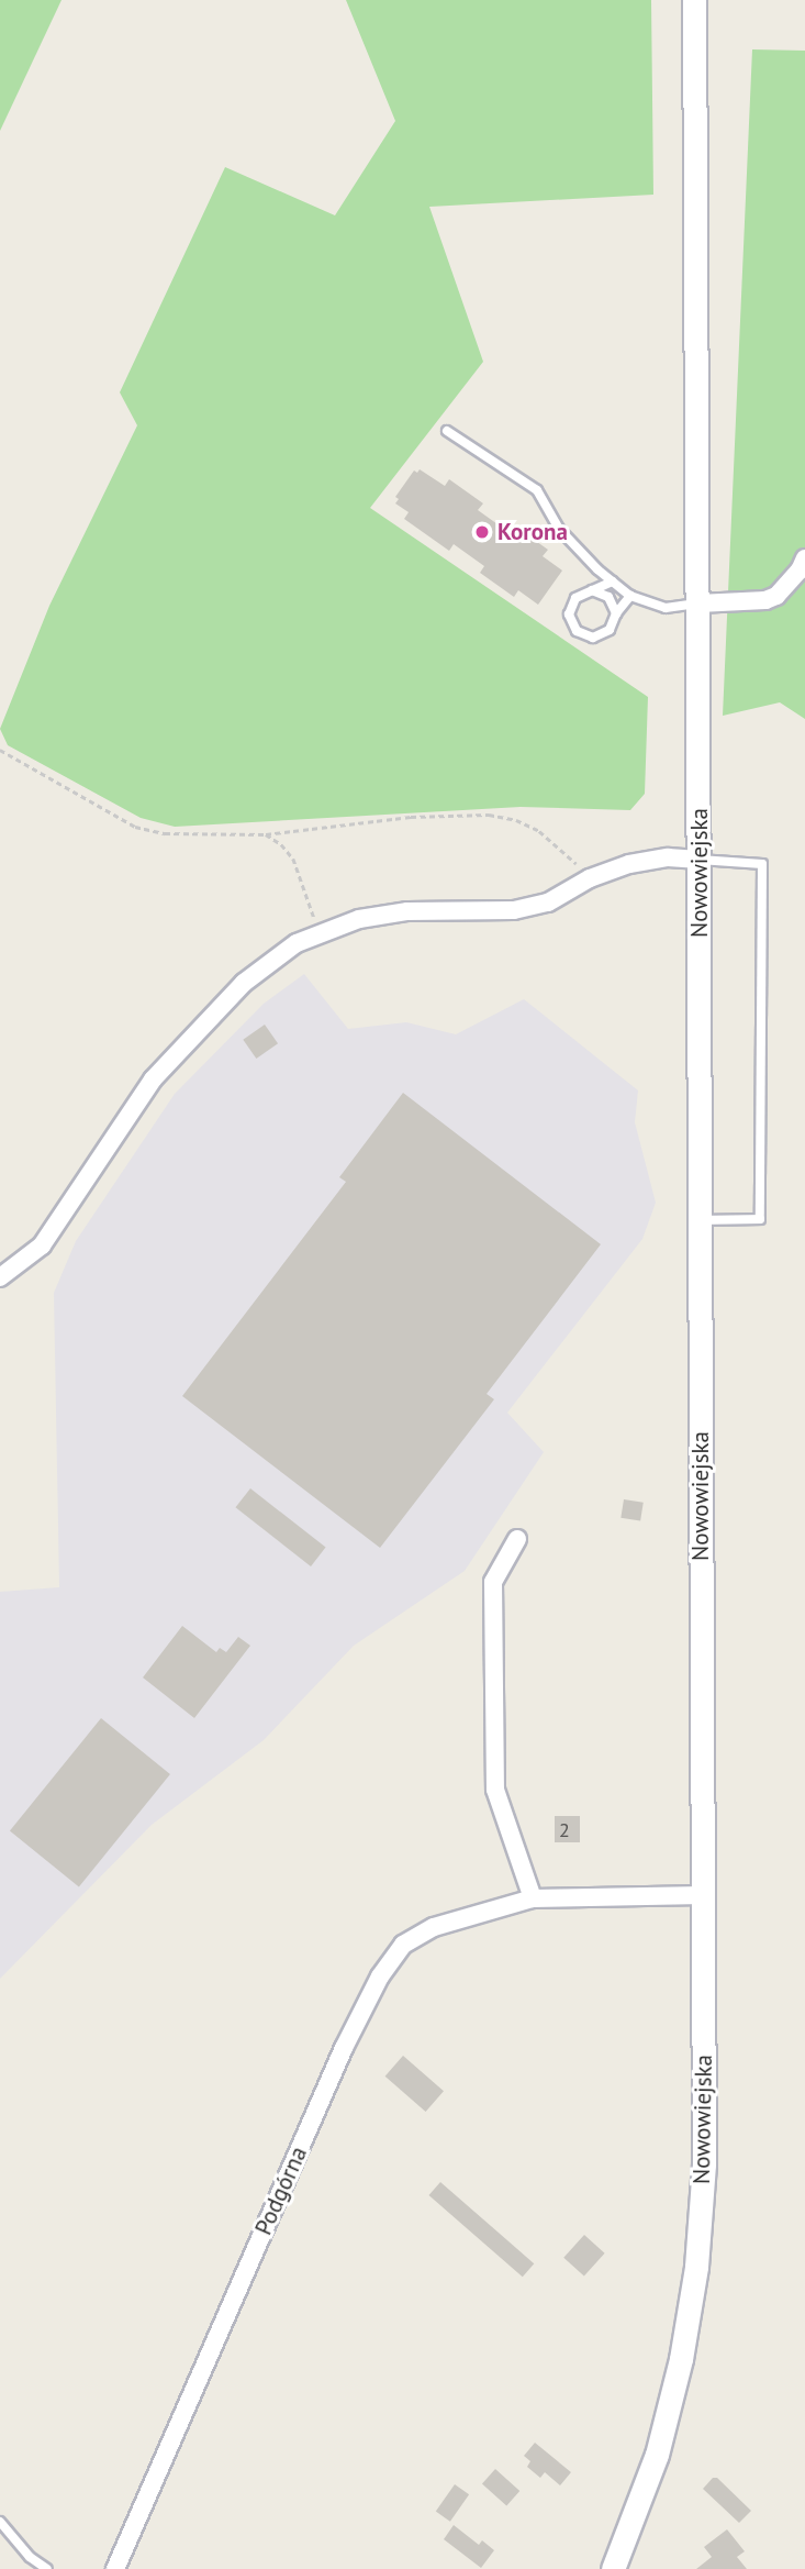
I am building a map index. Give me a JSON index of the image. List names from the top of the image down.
{
  "streets": {
    "main road": ["Nowowiejska"],
    "street": ["Podgórna"]
  },
  "crossings": [
    ["Nowowiejska", "Podgórna"]
  ],
  "places": ["Korona"],
  "house_numbers": ["2"]
}
